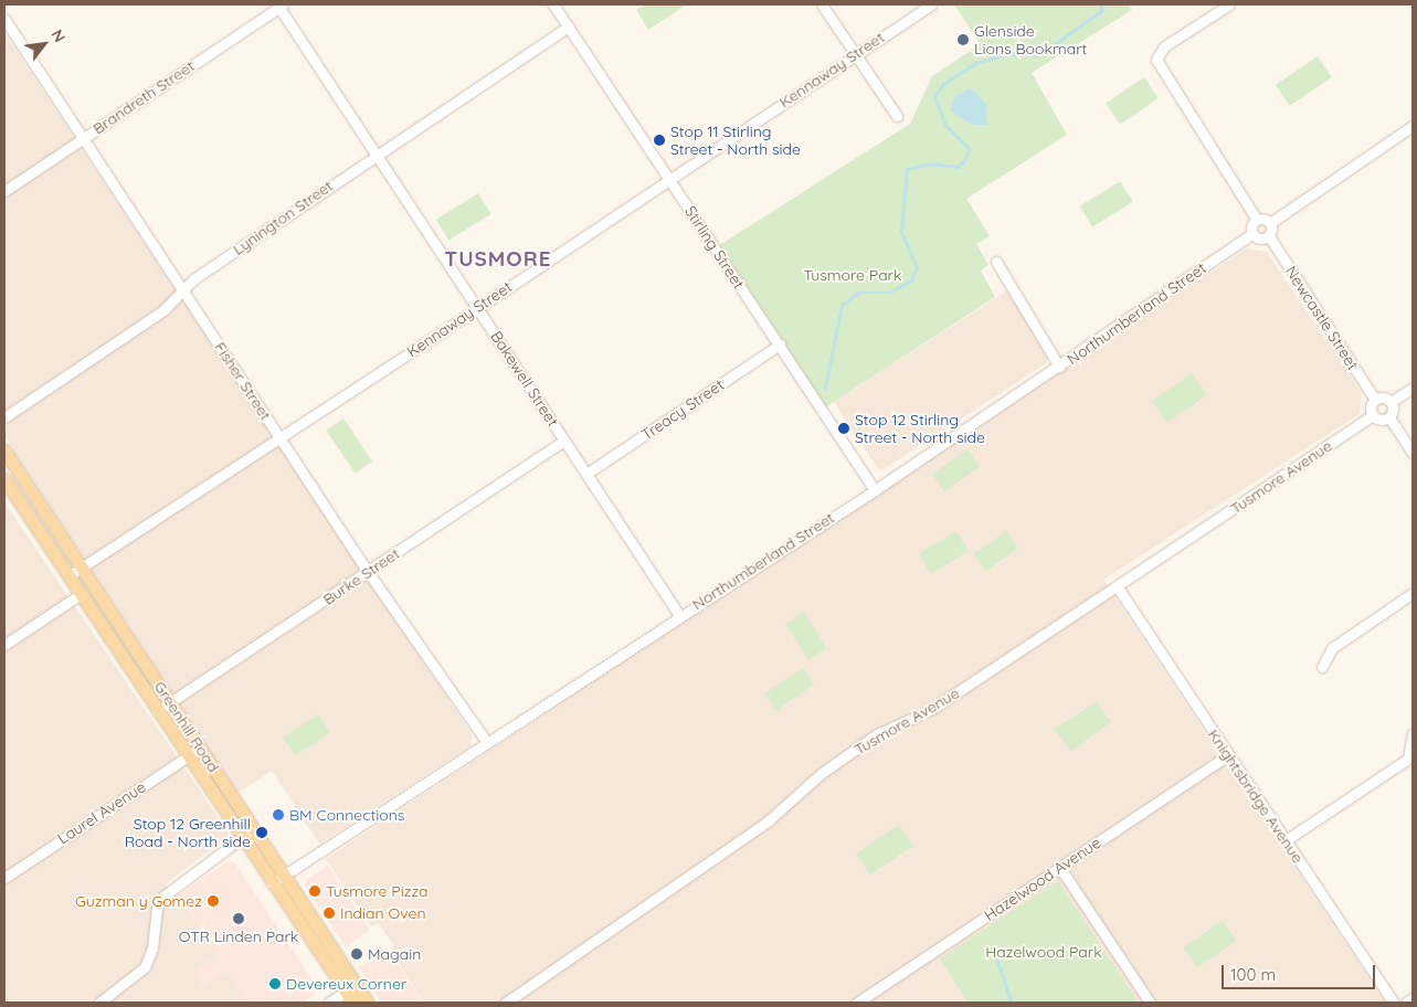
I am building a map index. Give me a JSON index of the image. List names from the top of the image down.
{
  "streets": {
    "main road": ["Greenhill Road"],
    "street": [
      "Kennaway Street",
      "Brandreth Street",
      "Lynington Street",
      "Stirling Street",
      "Northumberland Street",
      "Newcastle Street",
      "Bakewell Street",
      "Fisher Street",
      "Treacy Street",
      "Tusmore Avenue",
      "Burke Street",
      "Knightsbridge Avenue",
      "Laurel Avenue",
      "Hazelwood Avenue"
    ]
  },
  "crossings": [
    ["Kennaway Street", "Stirling Street"],
    ["Kennaway Street", "Bakewell Street"],
    ["Kennaway Street", "Fisher Street"],
    ["Kennaway Street", "Greenhill Road"],
    ["Brandreth Street", "Bakewell Street"],
    ["Brandreth Street", "Fisher Street"],
    ["Lynington Street", "Stirling Street"],
    ["Lynington Street", "Bakewell Street"],
    ["Lynington Street", "Fisher Street"],
    ["Stirling Street", "Northumberland Street"],
    ["Stirling Street", "Treacy Street"],
    ["Northumberland Street", "Newcastle Street"],
    ["Northumberland Street", "Bakewell Street"],
    ["Northumberland Street", "Fisher Street"],
    ["Northumberland Street", "Greenhill Road"],
    ["Newcastle Street", "Tusmore Avenue"],
    ["Bakewell Street", "Treacy Street"],
    ["Bakewell Street", "Burke Street"],
    ["Fisher Street", "Burke Street"],
    ["Tusmore Avenue", "Knightsbridge Avenue"],
    ["Burke Street", "Greenhill Road"],
    ["Greenhill Road", "Laurel Avenue"],
    ["Knightsbridge Avenue", "Hazelwood Avenue"]
  ],
  "districts": ["TUSMORE"],
  "parks": ["Tusmore Park", "Hazelwood Park"],
  "places": [
    "Glenside Lions Bookmart",
    "Stop 11 Stirling Street - North side",
    "Stop 12 Stirling Street - North side",
    "BM Connections",
    "Stop 12 Greenhill Road - North side",
    "Tusmore Pizza",
    "Guzman y Gomez",
    "Indian Oven",
    "OTR Linden Park",
    "Magain",
    "Devereux Corner"
  ],
  "scale_bar": "100 m",
  "north": "top right"
}
